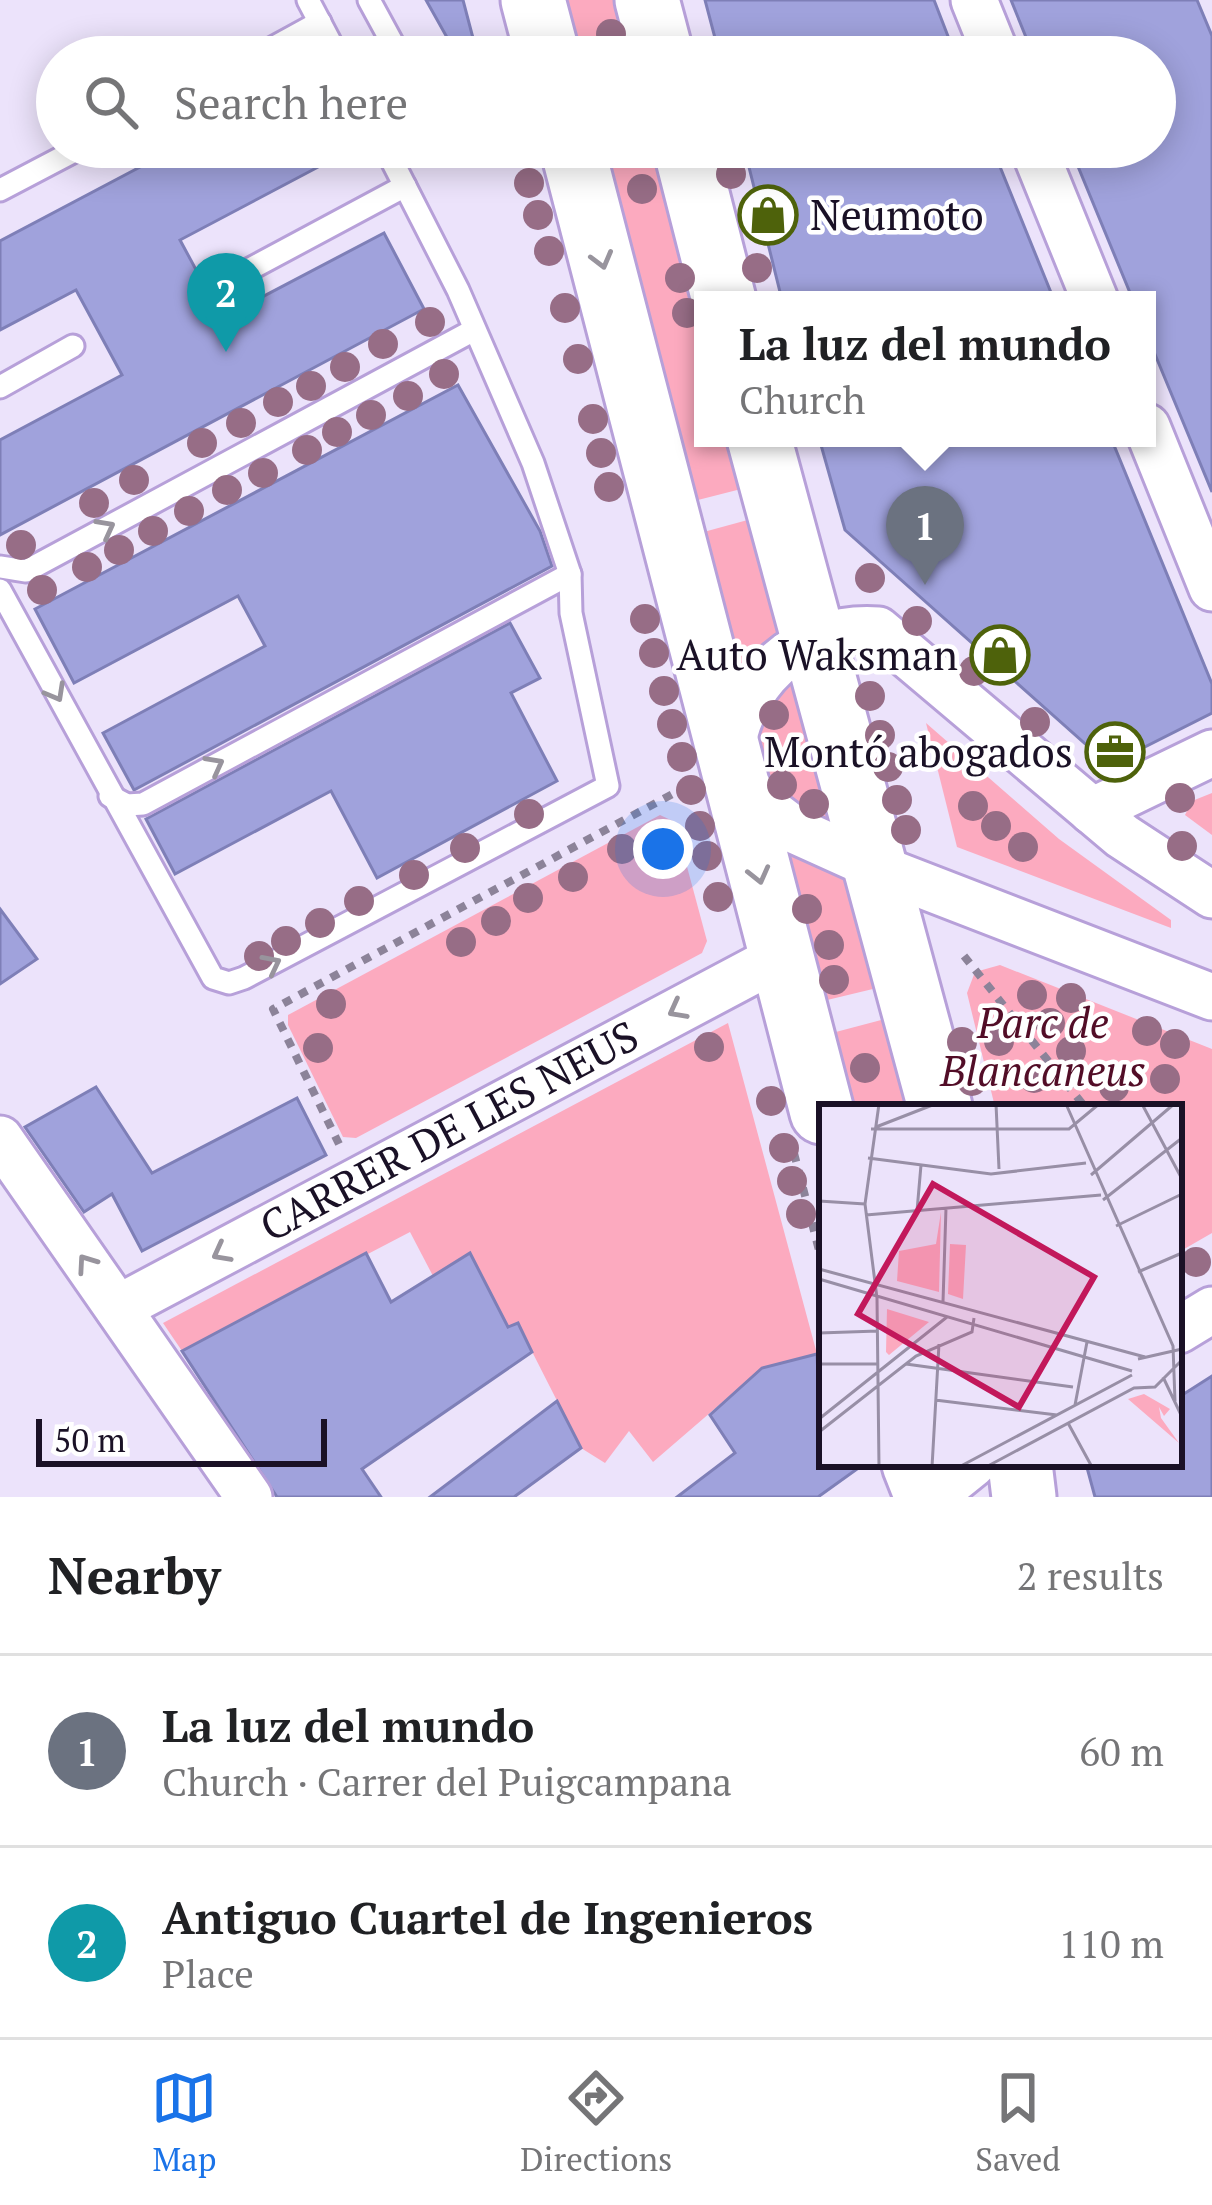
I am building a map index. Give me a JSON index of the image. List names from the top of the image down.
{
  "streets": {
    "street": ["CARRER DE LES NEUS"]
  },
  "one_way": ["CARRER DE LES NEUS"],
  "parks": ["Parc de Blancaneus"],
  "places": {
    "shop": ["Neumoto", "Auto Waksman"],
    "office": ["Montó abogados"]
  },
  "scale_bar": "50 m",
  "page": {
    "search": "Search here",
    "pins": ["2", "1"],
    "popup": ["La luz del mundo", "Church"],
    "scale": "50 m",
    "heading": ["Nearby", "2 results"],
    "list": [
      {
        "mark": "1",
        "name": "La luz del mundo",
        "note": "Church · Carrer del Puigcampana",
        "value": "60 m"
      },
      {
        "mark": "2",
        "name": "Antiguo Cuartel de Ingenieros",
        "note": "Place",
        "value": "110 m"
      }
    ],
    "nav": ["Map", "Directions", "Saved"]
  }
}
